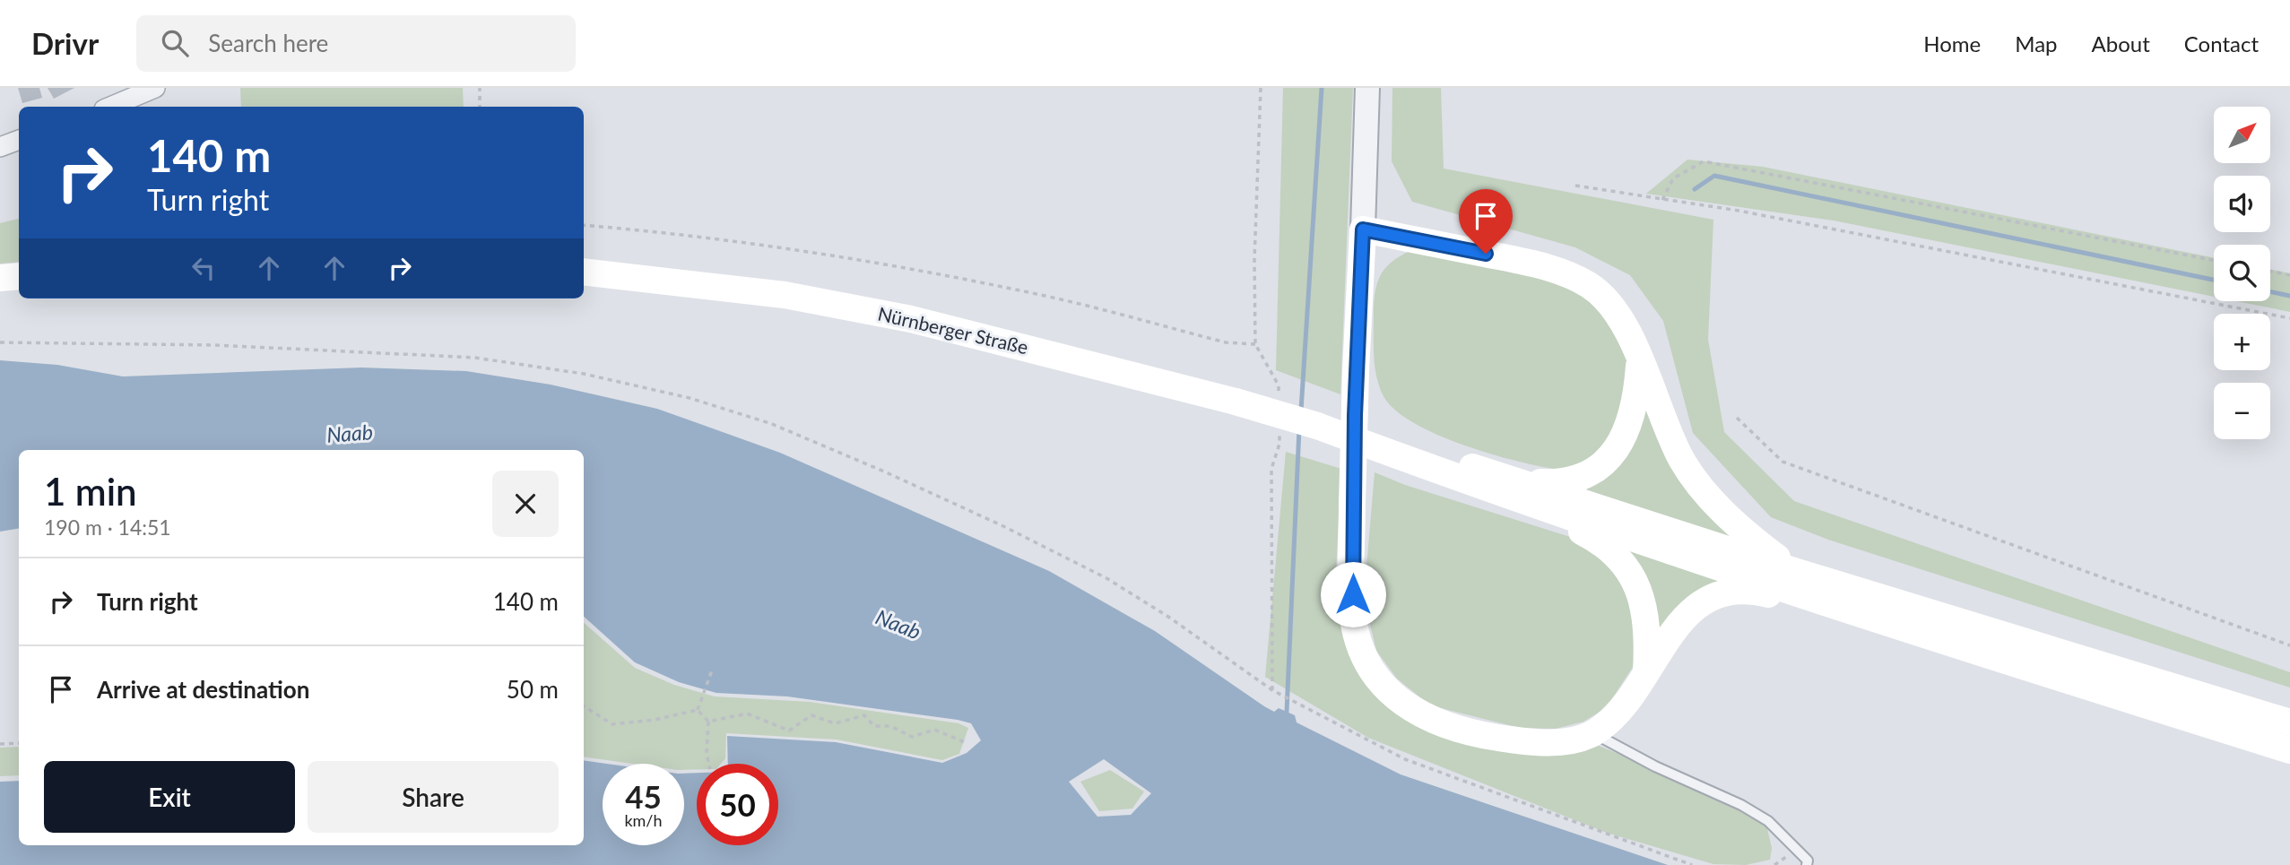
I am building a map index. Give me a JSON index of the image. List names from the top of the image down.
{
  "streets": {
    "main road": ["Nürnberger Straße"]
  },
  "water": ["Naab"],
  "north": "top right",
  "page": {
    "header": "Drivr",
    "search": "Search here",
    "nav": [
      "Home",
      "Map",
      "About",
      "Contact"
    ],
    "map_buttons": ["+", "−"],
    "turn": ["140 m", "Turn right"],
    "heading": ["1 min", "190 m · 14:51"],
    "list": [
      {
        "name": "Turn right",
        "value": "140 m"
      },
      {
        "name": "Arrive at destination",
        "value": "50 m"
      }
    ],
    "buttons": ["Exit", "Share"],
    "speed": "45 km/h",
    "limit": "50"
  }
}
